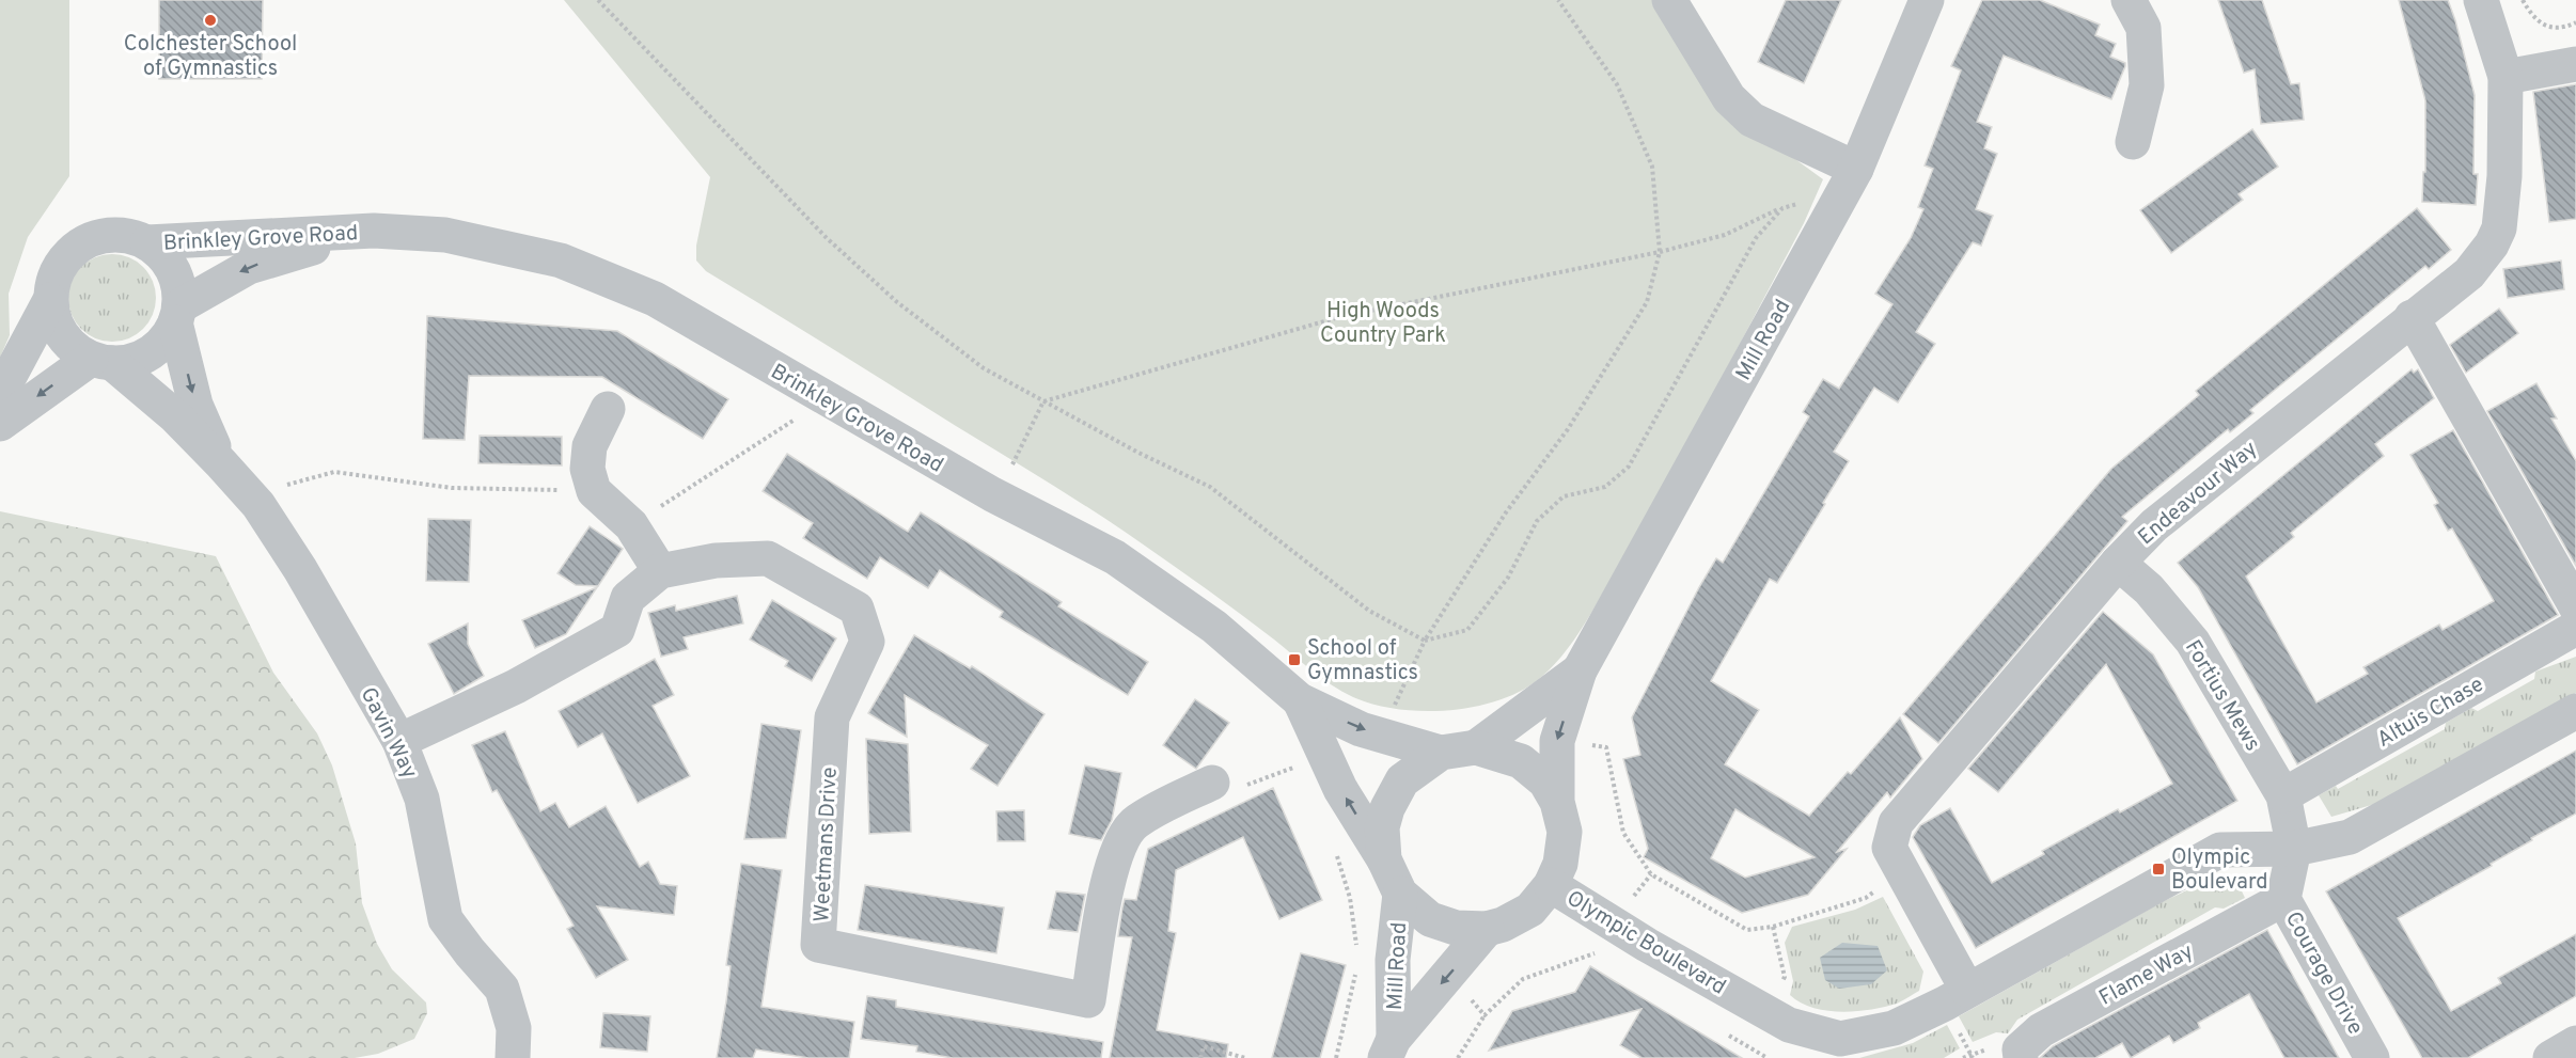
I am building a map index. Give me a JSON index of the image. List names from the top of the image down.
{
  "streets": {
    "street": [
      "Brinkley Grove Road",
      "Mill Road",
      "Endeavour Way",
      "Fortius Mews",
      "Altuis Chase",
      "Gavin Way",
      "Weetmans Drive",
      "Olympic Boulevard",
      "Courage Drive",
      "Flame Way"
    ]
  },
  "crossings": [
    ["Brinkley Grove Road", "Mill Road"],
    ["Brinkley Grove Road", "Gavin Way"],
    ["Brinkley Grove Road", "Olympic Boulevard"],
    ["Mill Road", "Olympic Boulevard"],
    ["Endeavour Way", "Fortius Mews"],
    ["Endeavour Way", "Olympic Boulevard"],
    ["Fortius Mews", "Altuis Chase"],
    ["Fortius Mews", "Olympic Boulevard"],
    ["Fortius Mews", "Courage Drive"],
    ["Gavin Way", "Weetmans Drive"],
    ["Olympic Boulevard", "Courage Drive"],
    ["Courage Drive", "Flame Way"]
  ],
  "parks": ["High Woods Country Park"],
  "places": {
    "other": ["Colchester School of Gymnastics"],
    "transit": ["School of Gymnastics", "Olympic Boulevard"]
  }
}
